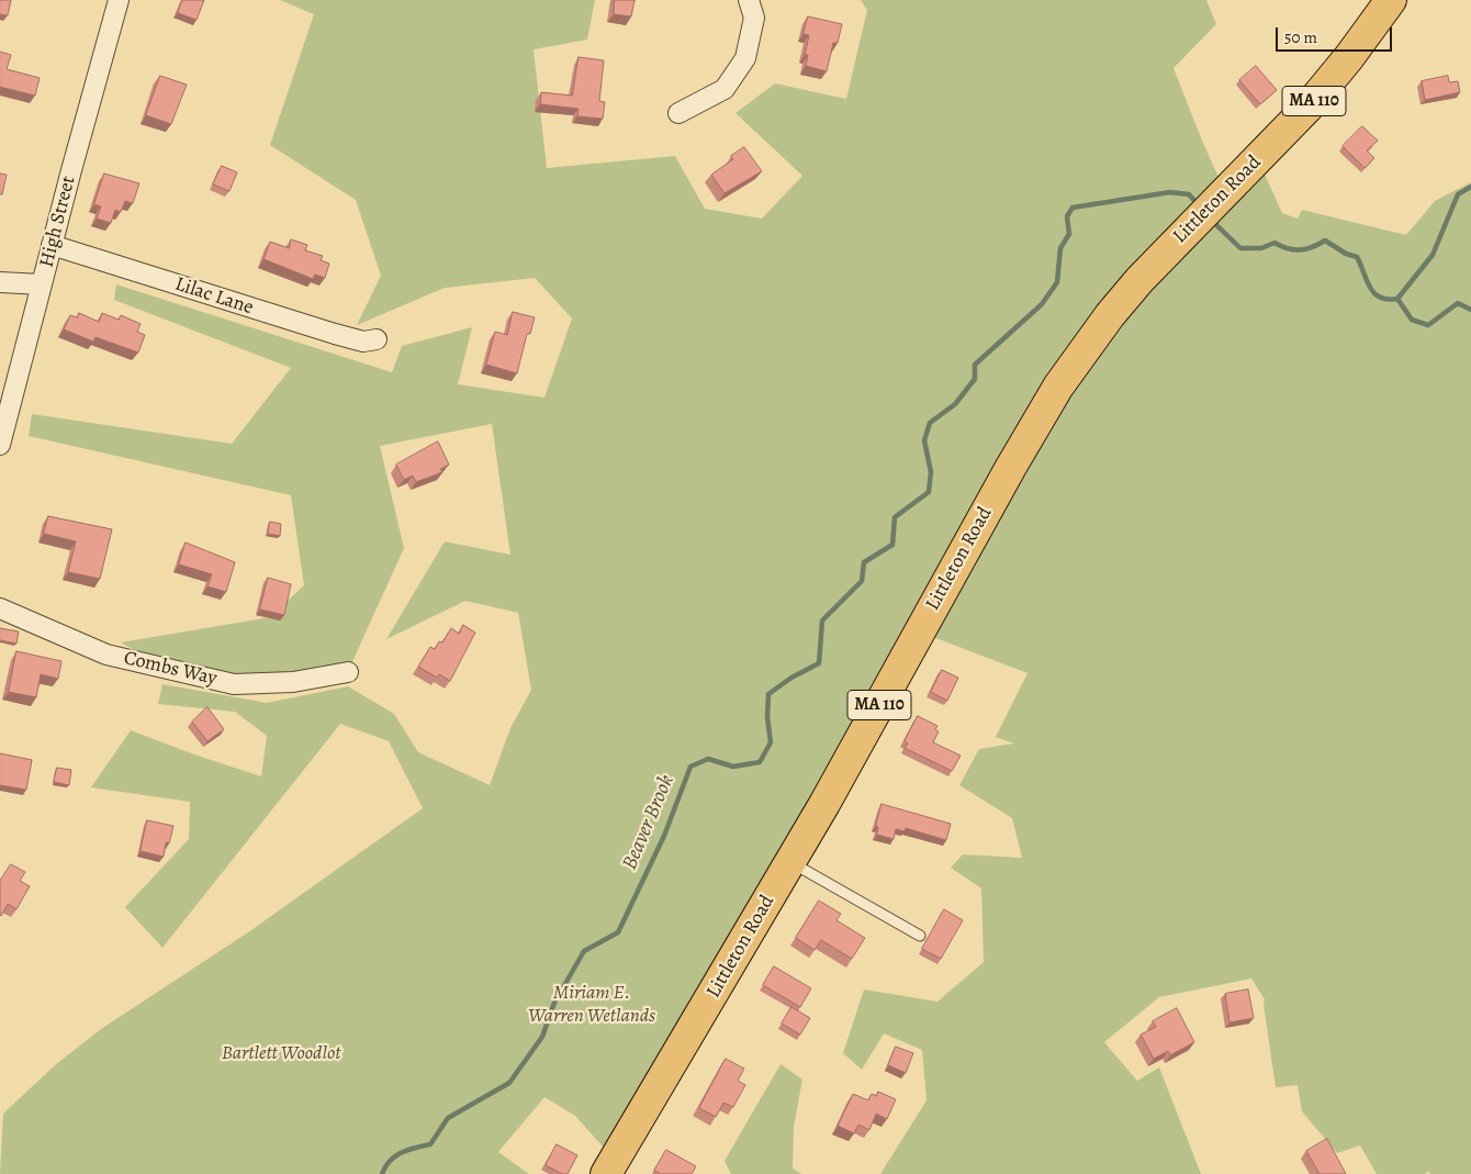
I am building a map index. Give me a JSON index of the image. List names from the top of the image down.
{
  "streets": {
    "main road": ["MA 110", "Littleton Road"],
    "street": ["High Street", "Lilac Lane", "Combs Way"]
  },
  "crossings": [
    ["High Street", "Lilac Lane"]
  ],
  "water": ["Beaver Brook"],
  "parks": ["Miriam E. Warren Wetlands", "Bartlett Woodlot"],
  "scale_bar": "50 m"
}
